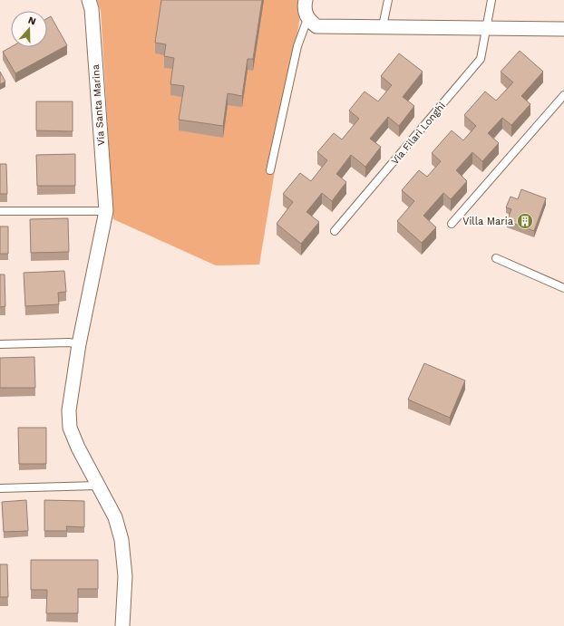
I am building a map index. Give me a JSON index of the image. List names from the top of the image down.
{
  "streets": {
    "street": ["Via Santa Marina"],
    "lane": ["Via Filari Longhi"]
  },
  "places": {
    "building": ["Villa Maria"]
  },
  "north": "top"
}
